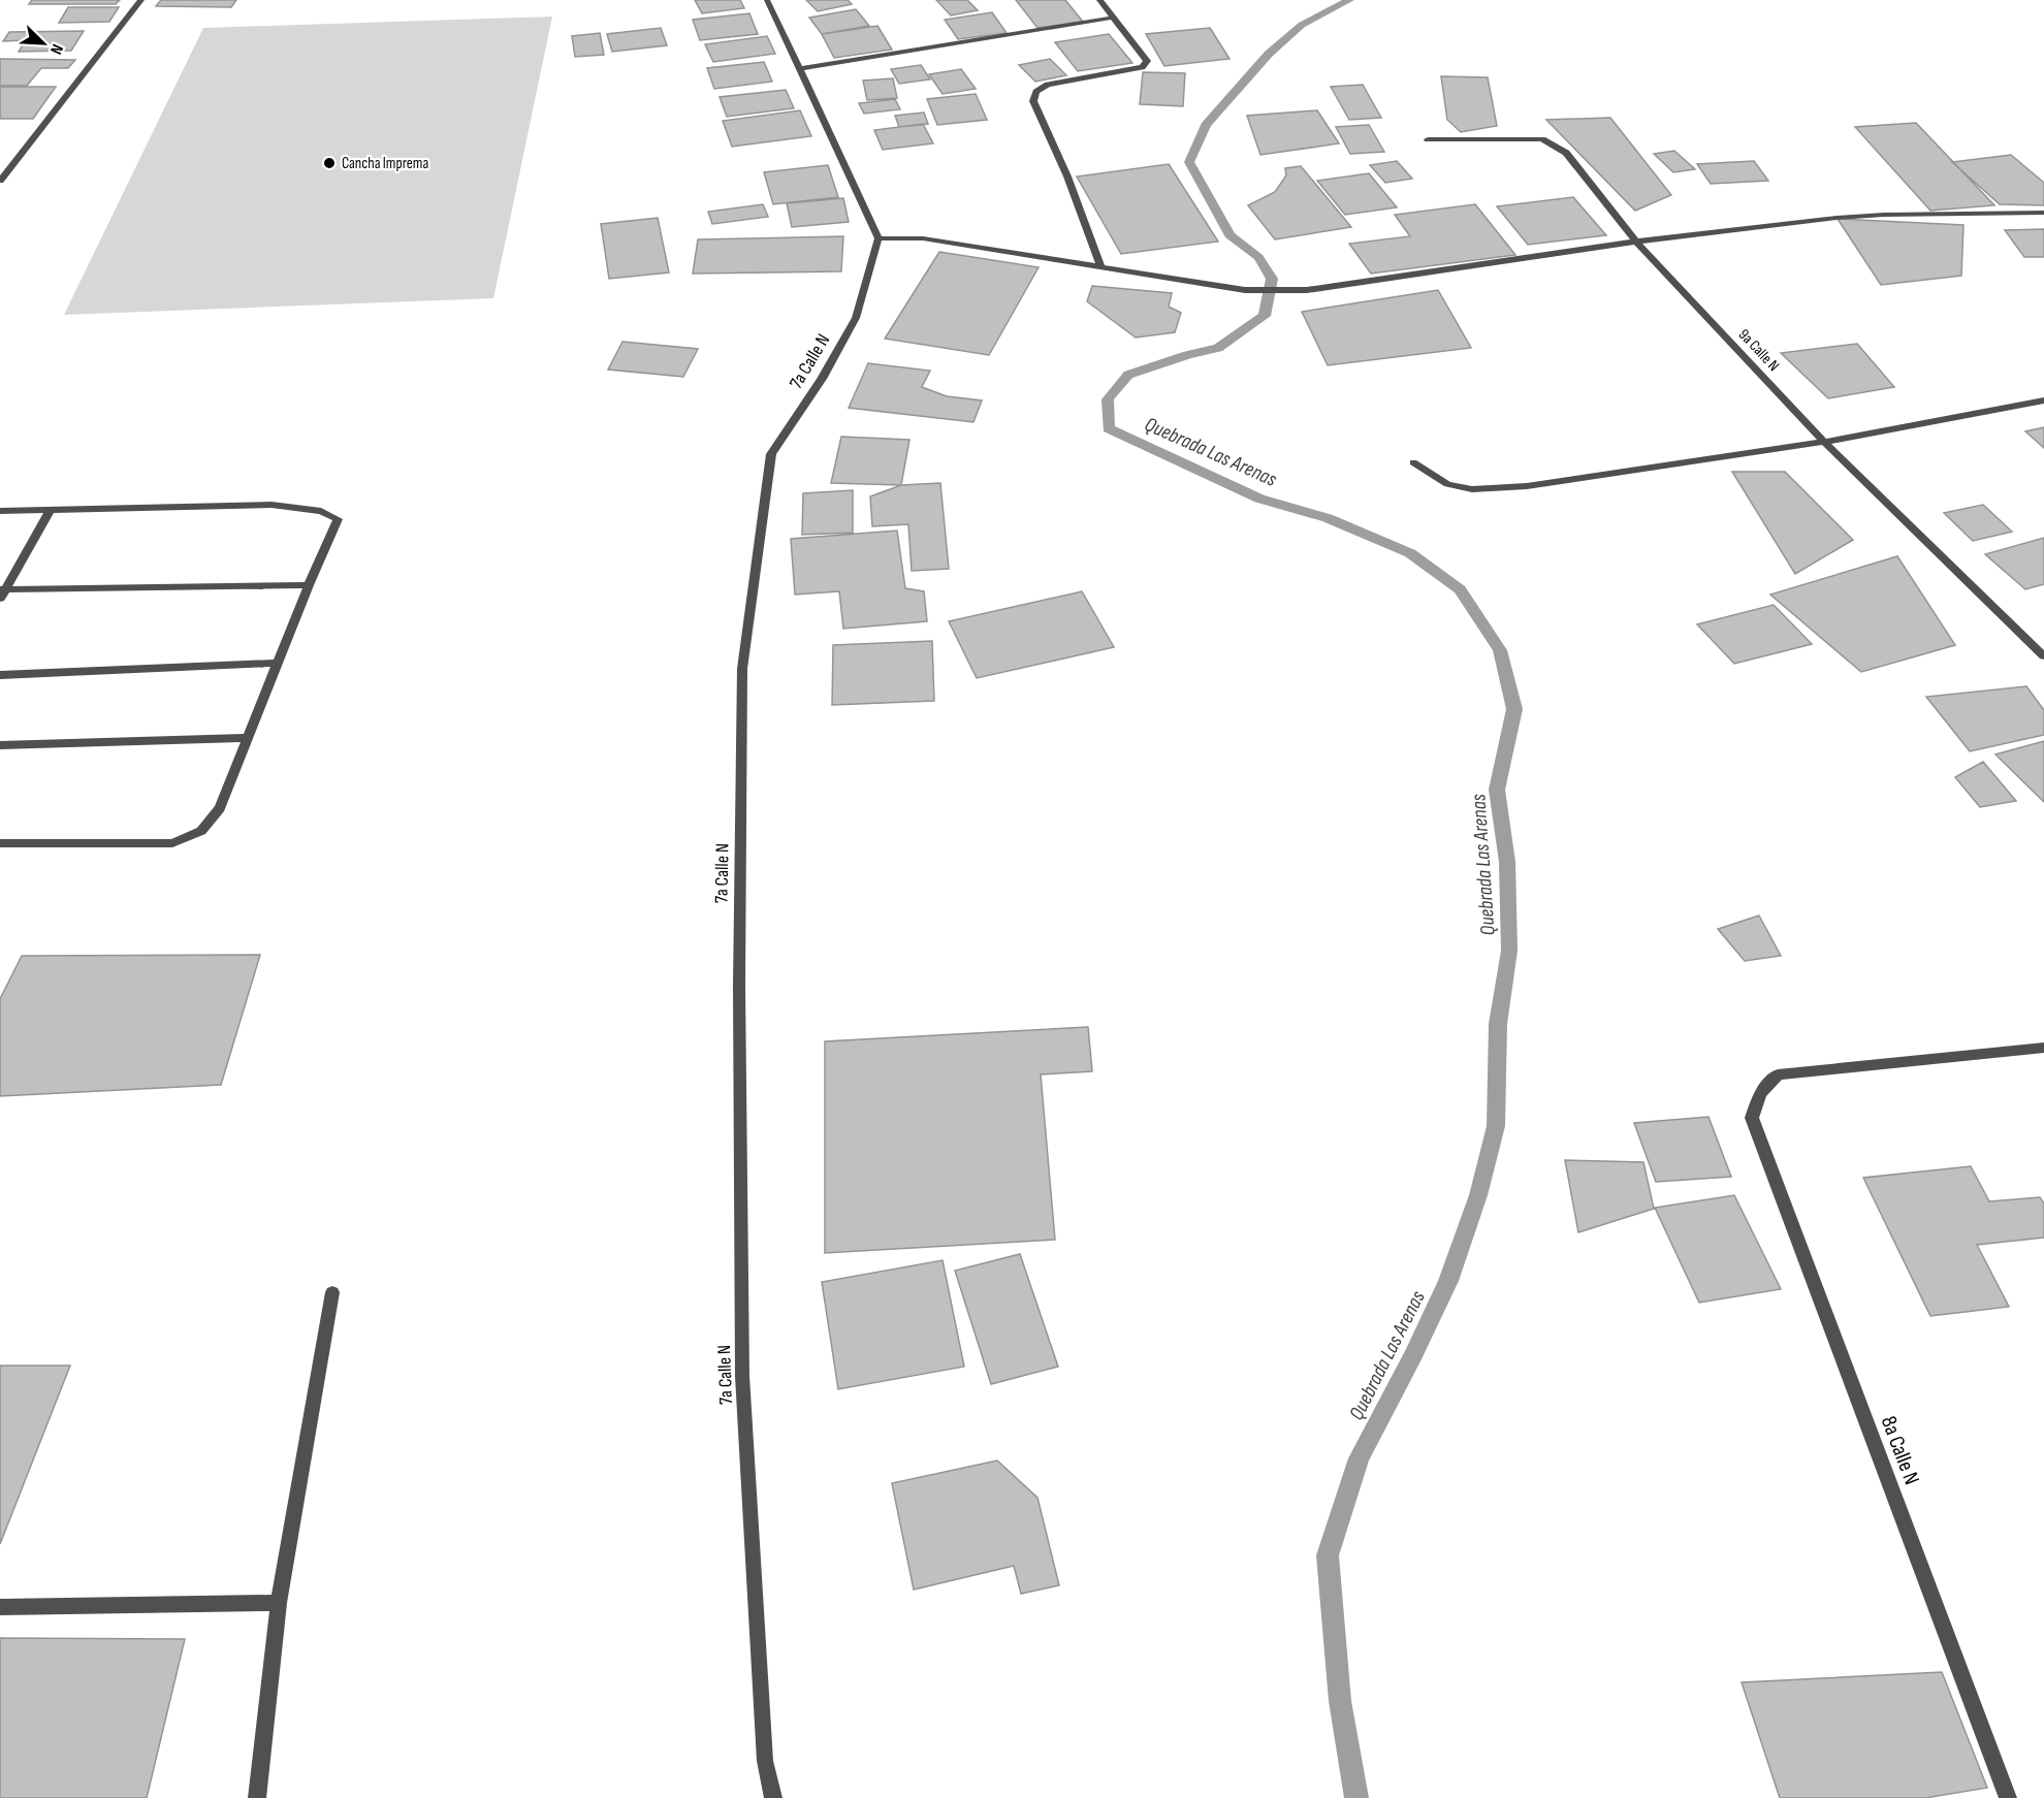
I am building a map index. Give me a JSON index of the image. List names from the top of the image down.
{
  "streets": {
    "street": ["9a Calle N", "7a Calle N", "8a Calle N"]
  },
  "water": ["Quebrada Las Arenas"],
  "places": ["Cancha Imprema"],
  "north": "bottom right"
}
